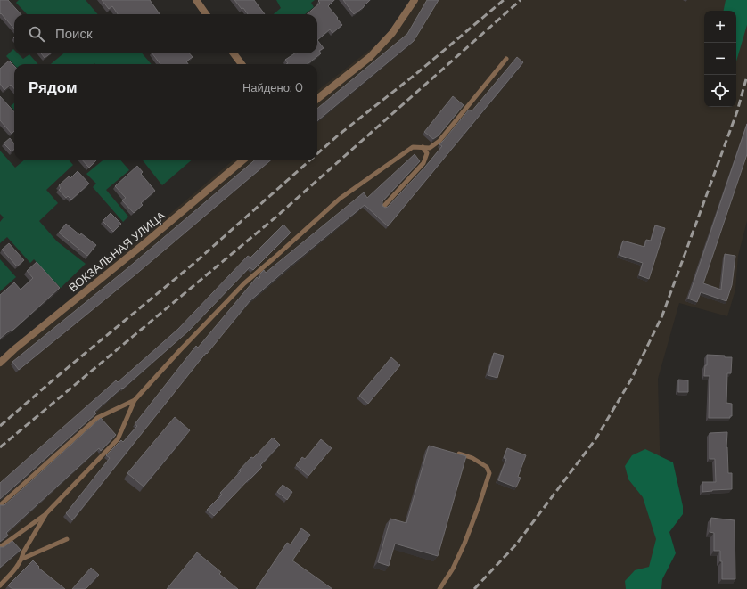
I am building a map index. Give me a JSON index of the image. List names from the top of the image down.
{
  "streets": {
    "street": ["ВОКЗАЛЬНАЯ УЛИЦА"]
  },
  "page": {
    "map_buttons": ["+", "−"],
    "search": "Поиск",
    "heading": ["Рядом", "Найдено: 0"]
  }
}
